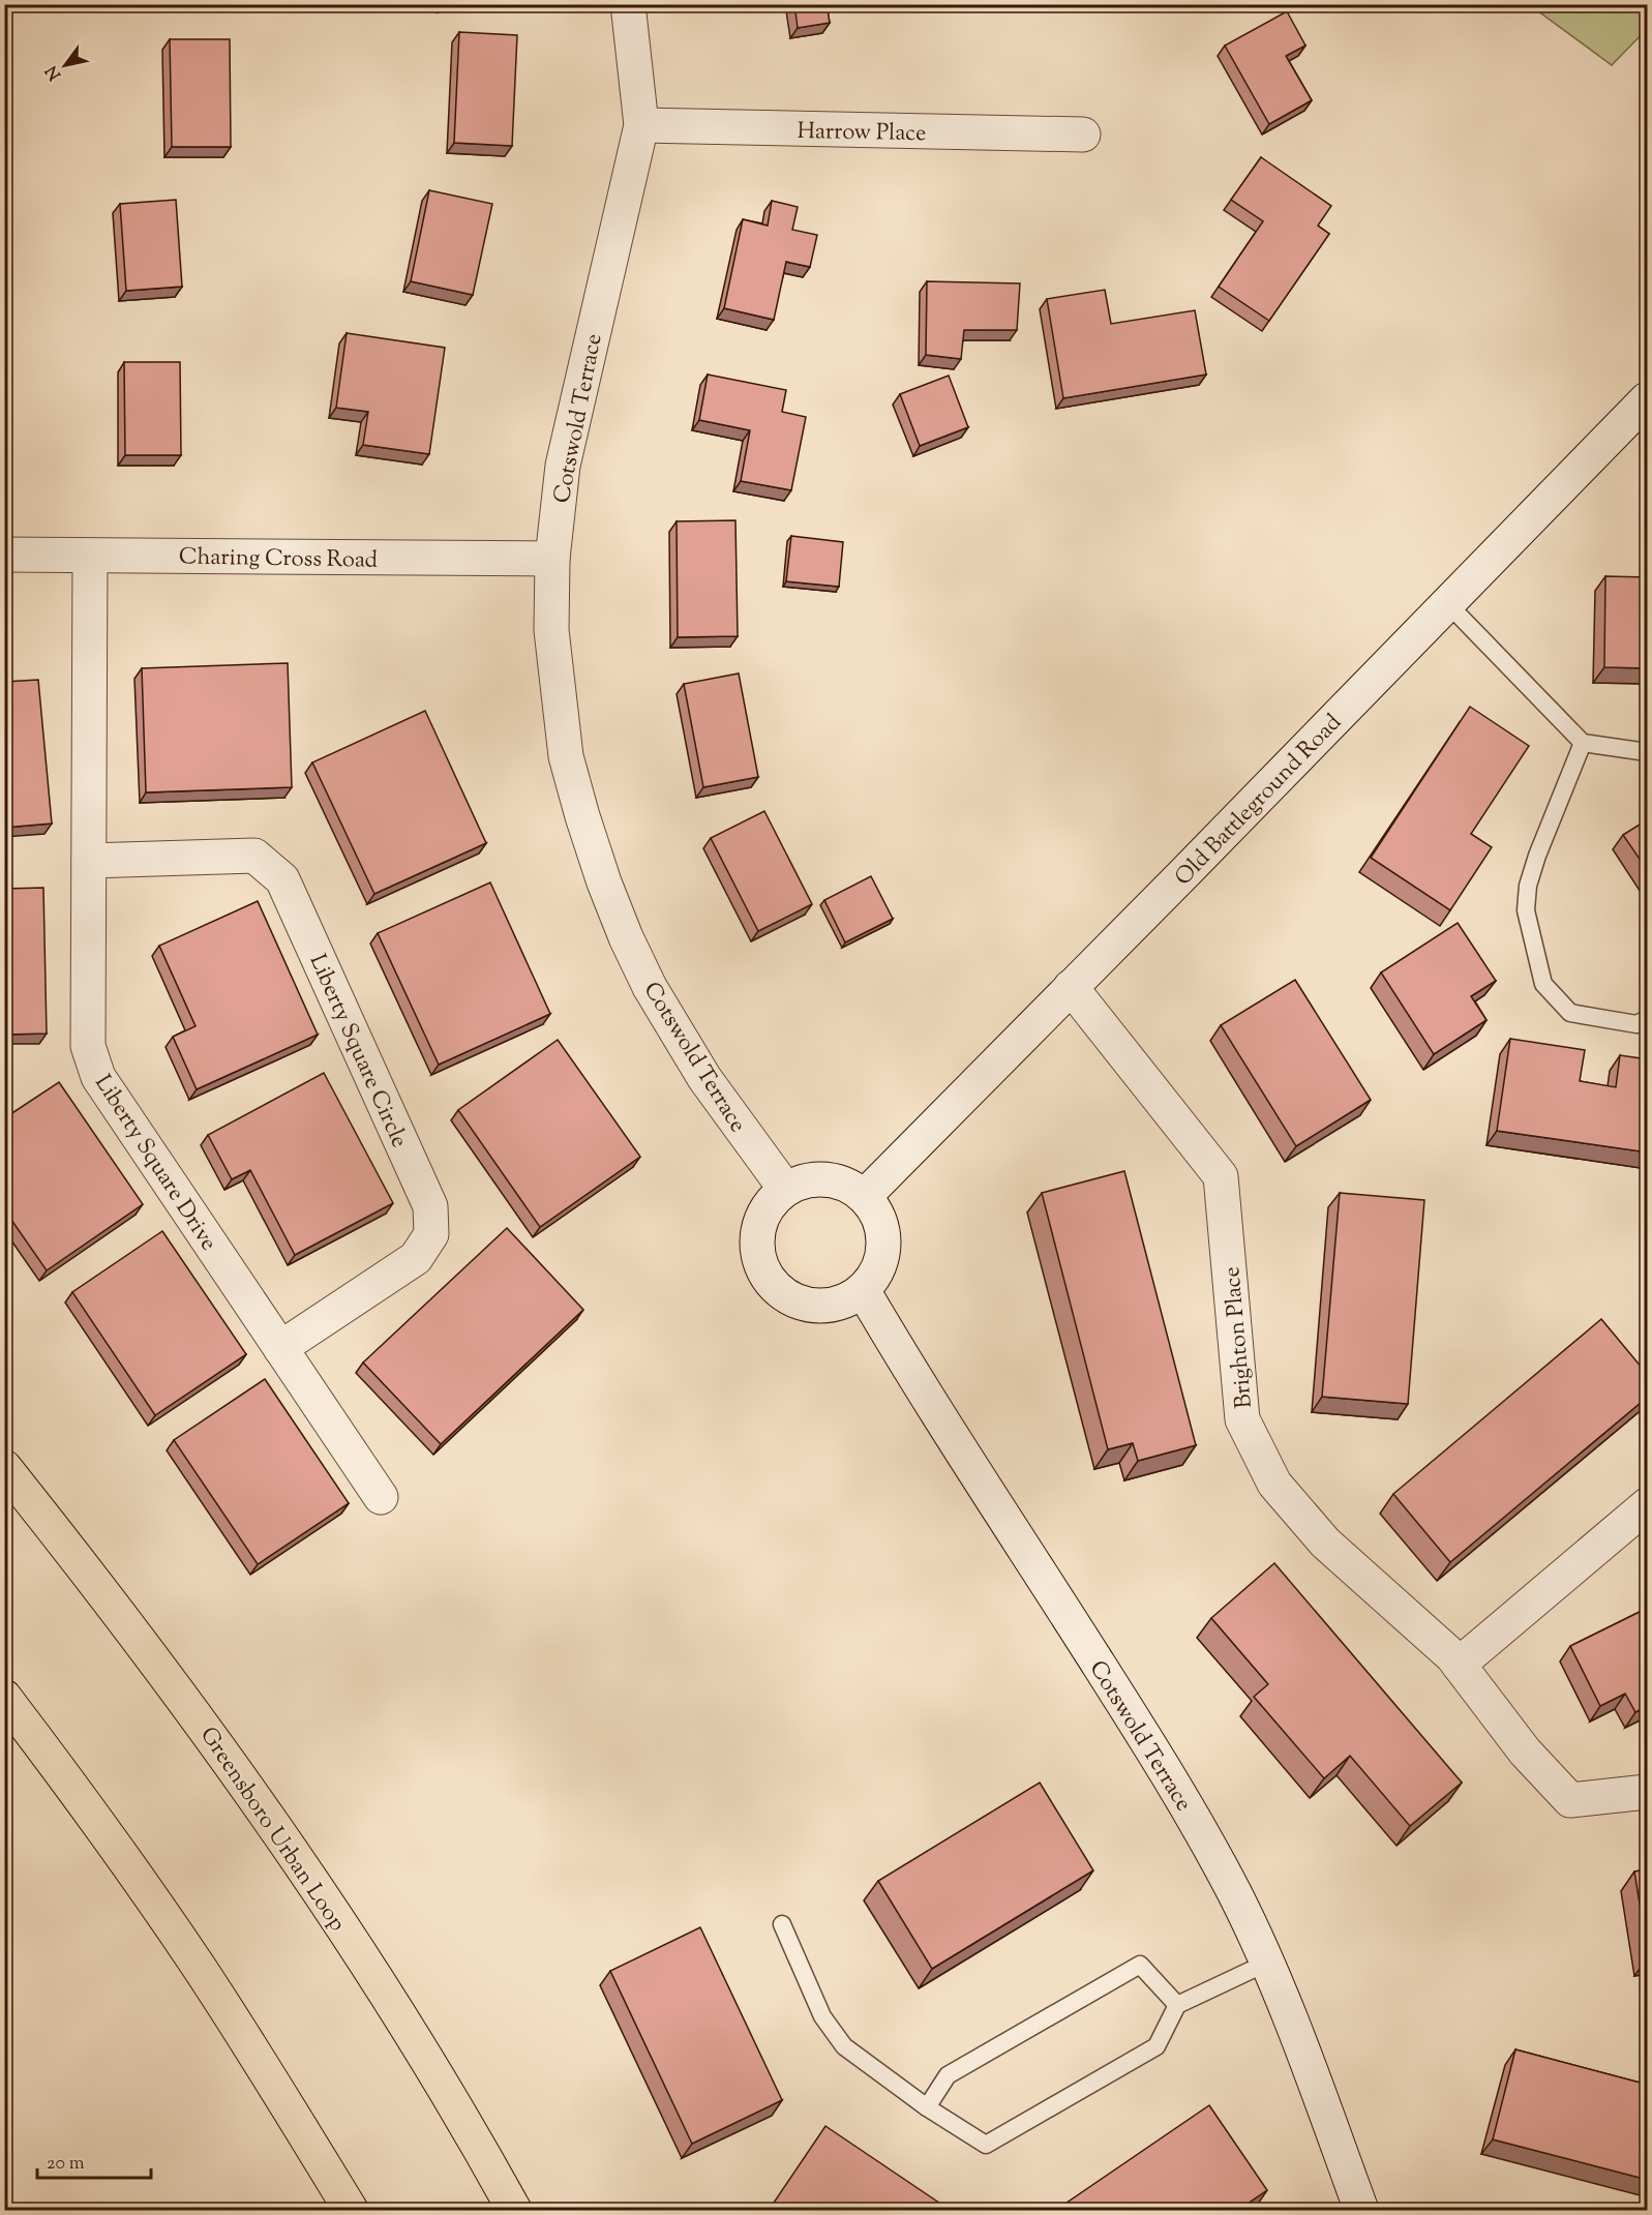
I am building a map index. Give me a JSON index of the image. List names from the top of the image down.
{
  "streets": {
    "highway": ["Greensboro Urban Loop"],
    "street": [
      "Harrow Place",
      "Cotswold Terrace",
      "Charing Cross Road",
      "Old Battleground Road",
      "Liberty Square Circle",
      "Liberty Square Drive",
      "Brighton Place"
    ]
  },
  "crossings": [
    ["Harrow Place", "Cotswold Terrace"],
    ["Cotswold Terrace", "Charing Cross Road"],
    ["Cotswold Terrace", "Old Battleground Road"],
    ["Charing Cross Road", "Liberty Square Drive"],
    ["Old Battleground Road", "Brighton Place"],
    ["Liberty Square Circle", "Liberty Square Drive"]
  ],
  "scale_bar": "20 m",
  "north": "bottom left"
}
